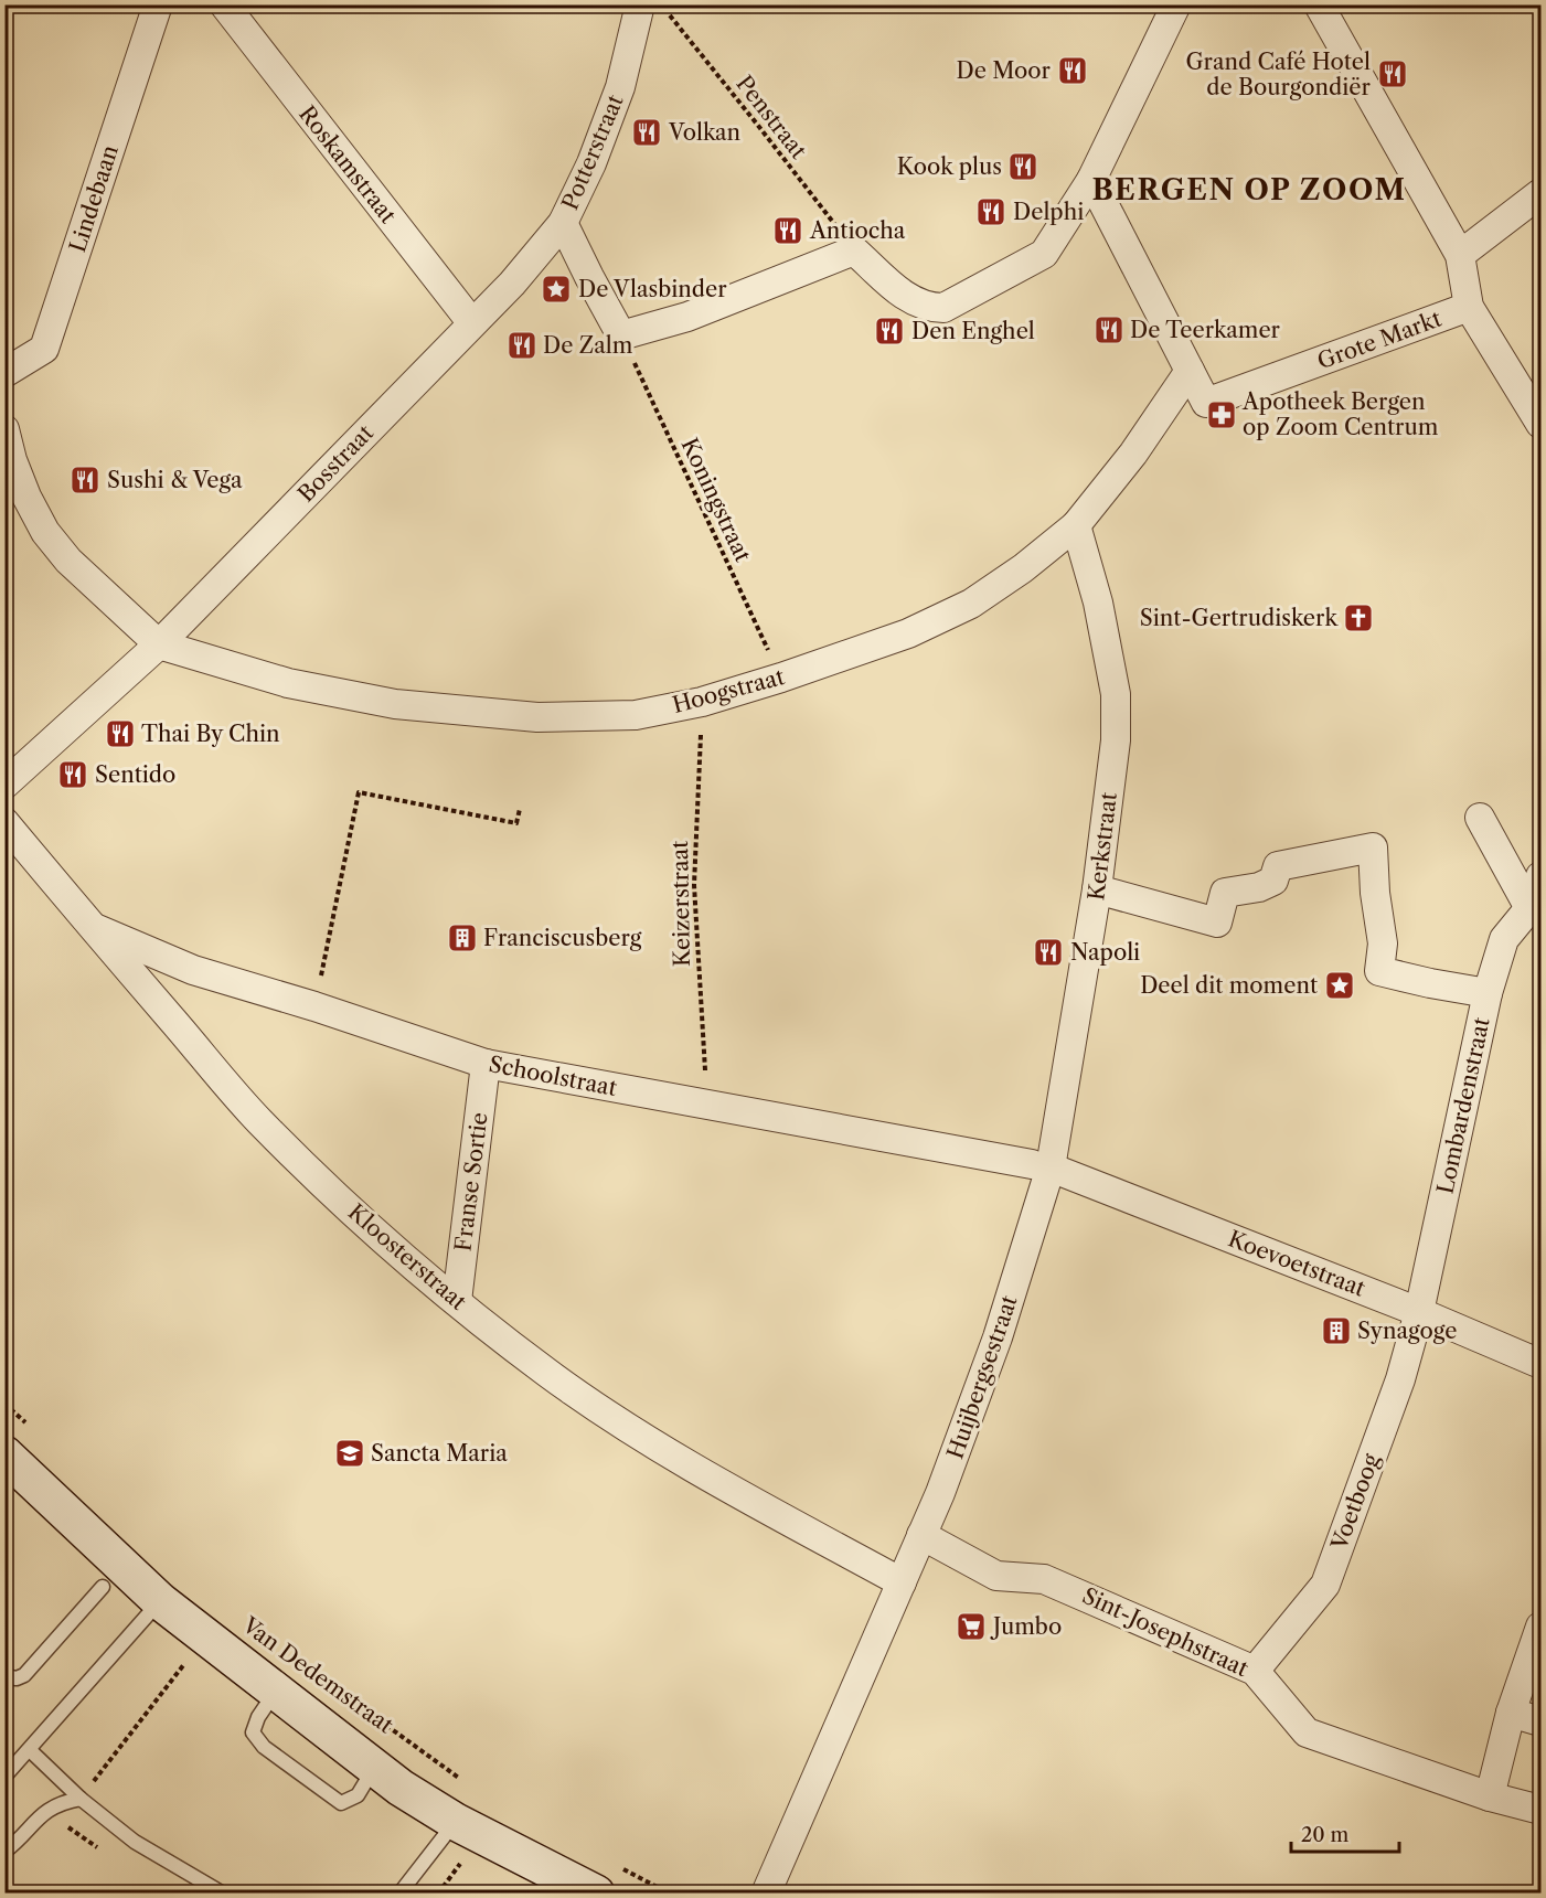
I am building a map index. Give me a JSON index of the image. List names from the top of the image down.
{
  "streets": {
    "street": [
      "Potterstraat",
      "Roskamstraat",
      "Lindebaan",
      "Grote Markt",
      "Bosstraat",
      "Hoogstraat",
      "Kerkstraat",
      "Schoolstraat",
      "Lombardenstraat",
      "Franse Sortie",
      "Kloosterstraat",
      "Koevoetstraat",
      "Huijbergsestraat",
      "Voetboog",
      "Sint-Josephstraat",
      "Van Dedemstraat"
    ],
    "path": ["Penstraat", "Koningstraat", "Keizerstraat"]
  },
  "crossings": [
    ["Potterstraat", "Bosstraat"],
    ["Roskamstraat", "Bosstraat"],
    ["Grote Markt", "Hoogstraat"],
    ["Bosstraat", "Hoogstraat"],
    ["Koningstraat", "Hoogstraat"],
    ["Hoogstraat", "Kerkstraat"],
    ["Hoogstraat", "Keizerstraat"],
    ["Kerkstraat", "Schoolstraat"],
    ["Kerkstraat", "Koevoetstraat"],
    ["Kerkstraat", "Huijbergsestraat"],
    ["Keizerstraat", "Schoolstraat"],
    ["Schoolstraat", "Franse Sortie"],
    ["Schoolstraat", "Kloosterstraat"],
    ["Schoolstraat", "Koevoetstraat"],
    ["Schoolstraat", "Huijbergsestraat"],
    ["Lombardenstraat", "Koevoetstraat"],
    ["Lombardenstraat", "Voetboog"],
    ["Franse Sortie", "Kloosterstraat"],
    ["Kloosterstraat", "Huijbergsestraat"],
    ["Koevoetstraat", "Huijbergsestraat"],
    ["Koevoetstraat", "Voetboog"],
    ["Huijbergsestraat", "Sint-Josephstraat"],
    ["Voetboog", "Sint-Josephstraat"]
  ],
  "districts": ["BERGEN OP ZOOM"],
  "places": {
    "restaurant": [
      "De Moor",
      "Grand Café Hotel de Bourgondiër",
      "Volkan",
      "Kook plus",
      "Delphi",
      "Antiocha",
      "De Teerkamer",
      "Den Enghel",
      "De Zalm",
      "Sushi & Vega",
      "Thai By Chin",
      "Sentido",
      "Napoli"
    ],
    "place": ["De Vlasbinder", "Deel dit moment"],
    "pharmacy": ["Apotheek Bergen op Zoom Centrum"],
    "church": ["Sint-Gertrudiskerk"],
    "building": ["Franciscusberg", "Synagoge"],
    "school or university": ["Sancta Maria"],
    "supermarket": ["Jumbo"]
  },
  "scale_bar": "20 m"
}
